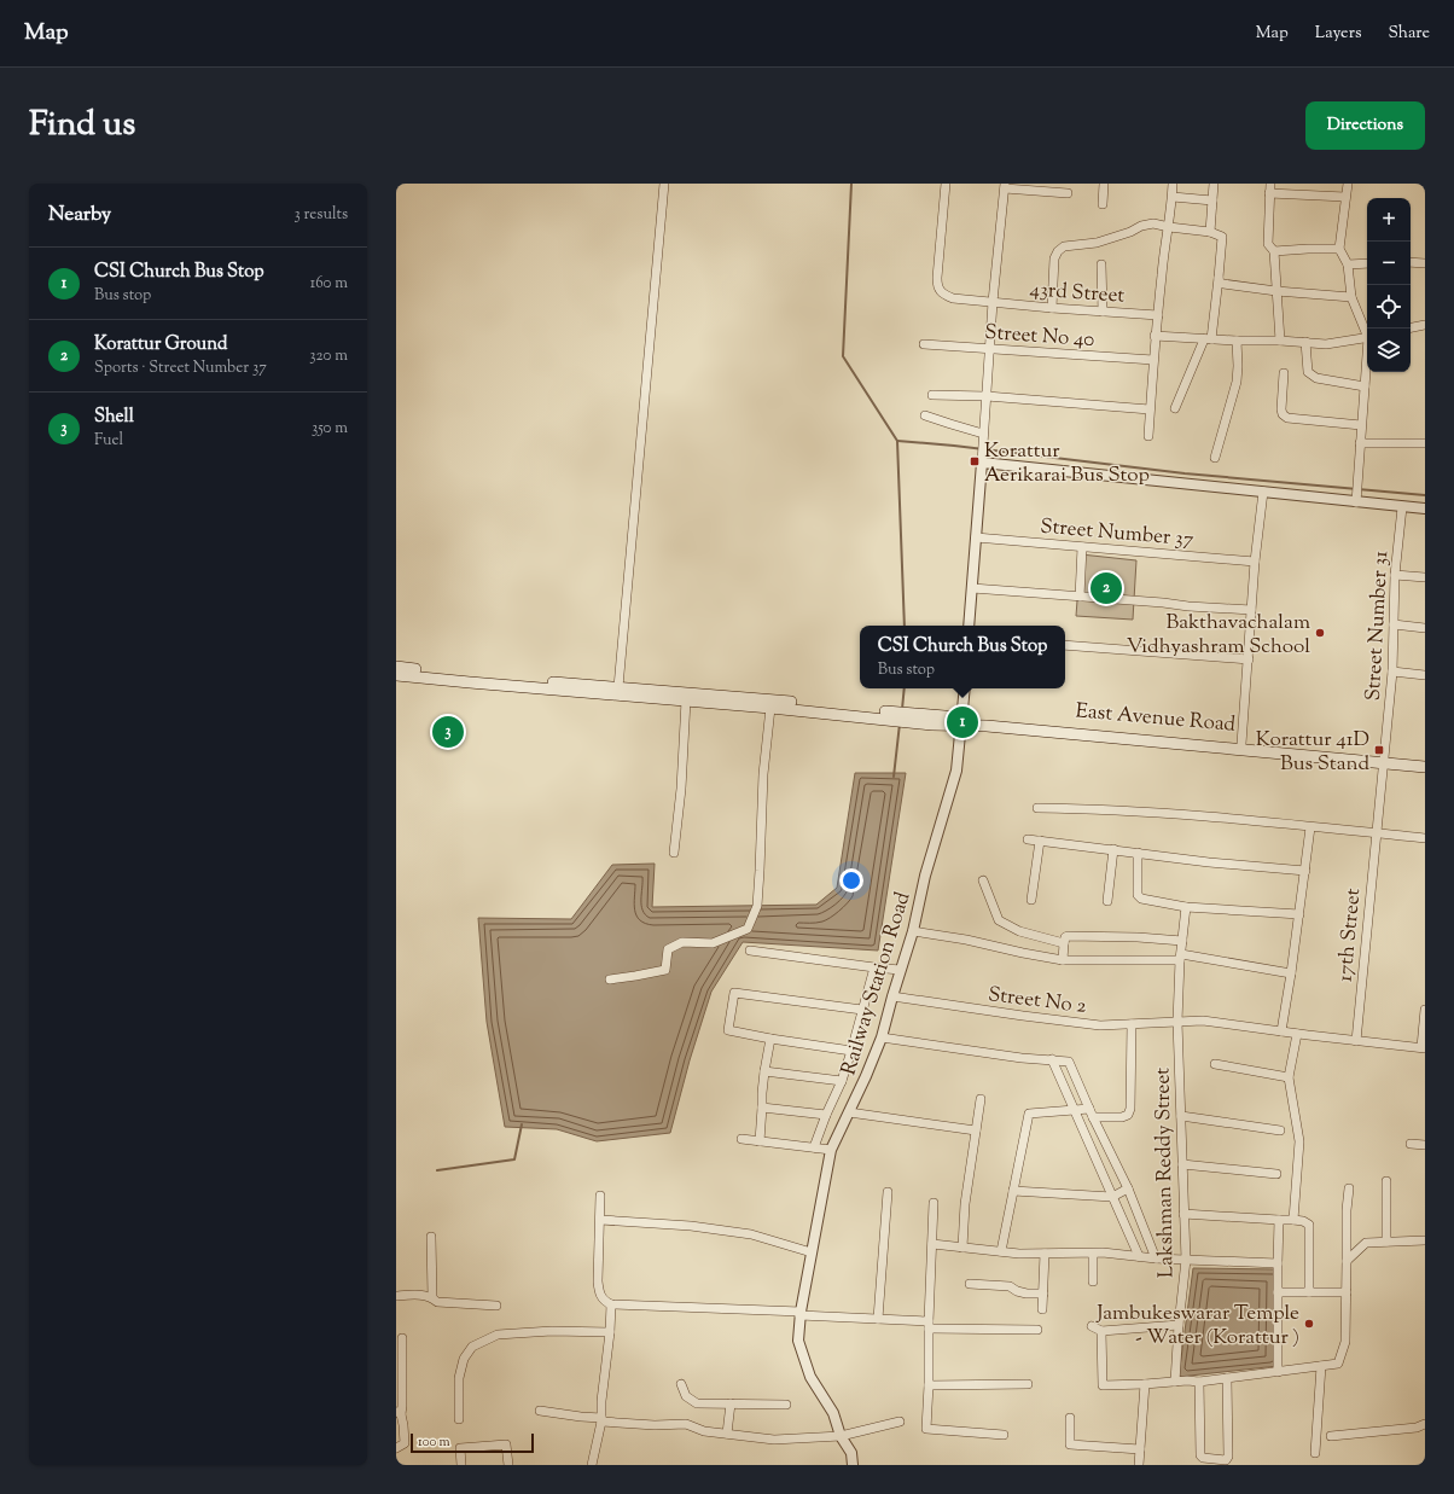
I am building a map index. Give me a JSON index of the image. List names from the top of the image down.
{
  "streets": {
    "main road": ["East Avenue Road"],
    "street": [
      "43rd Street",
      "Street No 40",
      "Street Number 37",
      "Street Number 31",
      "17th Street",
      "Railway Station Road",
      "Street No 2",
      "Lakshman Reddy Street"
    ]
  },
  "crossings": [
    ["Street Number 31", "East Avenue Road"],
    ["Street Number 31", "17th Street"],
    ["East Avenue Road", "Railway Station Road"],
    ["17th Street", "Street No 2"],
    ["Railway Station Road", "Street No 2"],
    ["Street No 2", "Lakshman Reddy Street"]
  ],
  "places": {
    "transit": ["Korattur Aerikarai Bus Stop", "Korattur 41D Bus Stand"],
    "other": ["Bakthavachalam Vidhyashram School", "Jambukeswarar Temple - Water (Korattur )"]
  },
  "scale_bar": "100 m",
  "page": {
    "header": "Map",
    "nav": ["Map", "Layers", "Share"],
    "title": "Find us",
    "buttons": "Directions",
    "heading": ["Nearby", "3 results"],
    "map_buttons": ["+", "−"],
    "list": [
      {
        "mark": "1",
        "name": "CSI Church Bus Stop",
        "note": "Bus stop",
        "value": "160 m"
      },
      {
        "mark": "2",
        "name": "Korattur Ground",
        "note": "Sports · Street Number 37",
        "value": "320 m"
      },
      {
        "mark": "3",
        "name": "Shell",
        "note": "Fuel",
        "value": "350 m"
      }
    ],
    "pins": ["2", "1", "3"],
    "popup": ["CSI Church Bus Stop", "Bus stop"],
    "scale": "100 m"
  }
}
